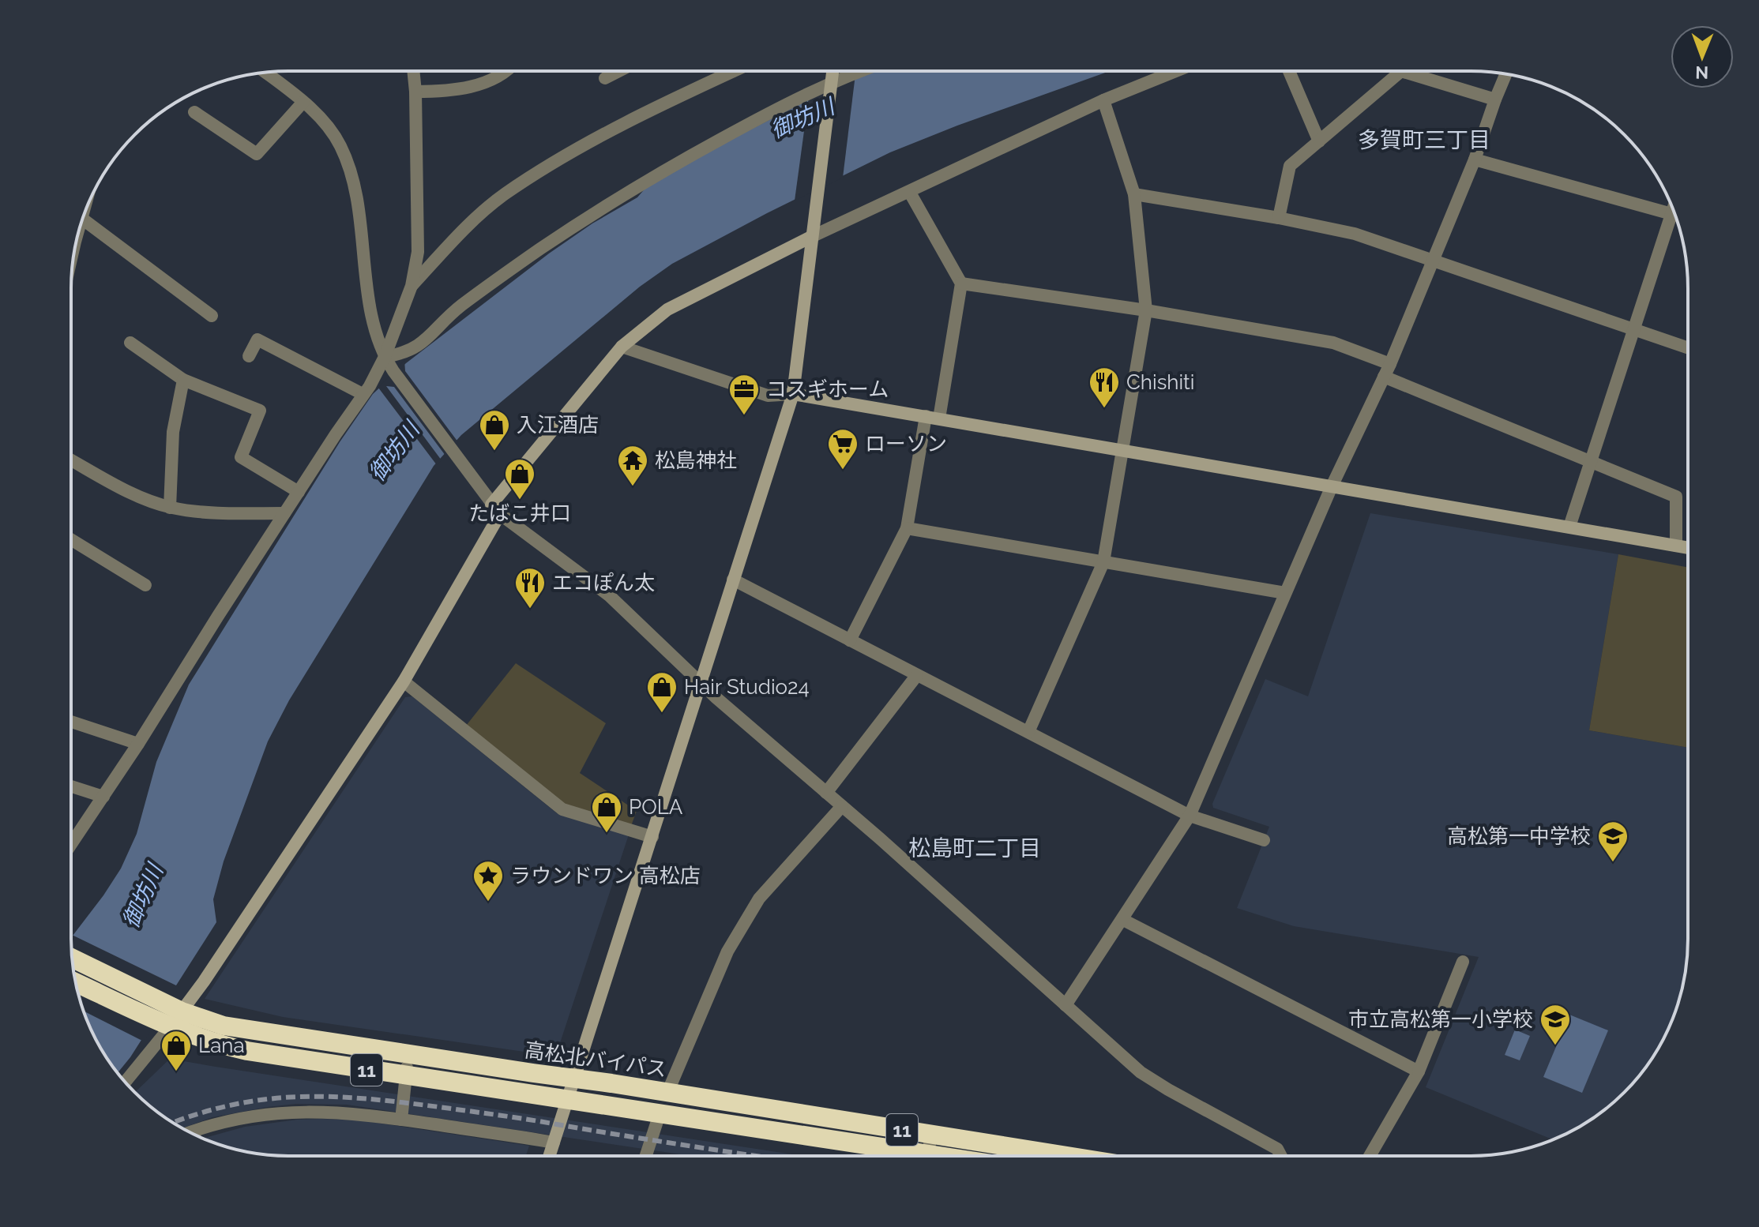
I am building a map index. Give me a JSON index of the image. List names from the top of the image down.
{
  "streets": {
    "highway": ["高松北バイパス", "11"]
  },
  "districts": ["多賀町三丁目", "松島町二丁目"],
  "water": ["御坊川"],
  "places": {
    "restaurant": ["Chishiti", "エコぽん太"],
    "office": ["コスギホーム"],
    "shop": [
      "入江酒店",
      "たばこ井口",
      "Hair Studio24",
      "POLA",
      "Lana"
    ],
    "supermarket": ["ローソン"],
    "temple": ["松島神社"],
    "school or university": ["高松第一中学校", "市立高松第一小学校"],
    "place": ["ラウンドワン 高松店"]
  },
  "north": "bottom"
}
